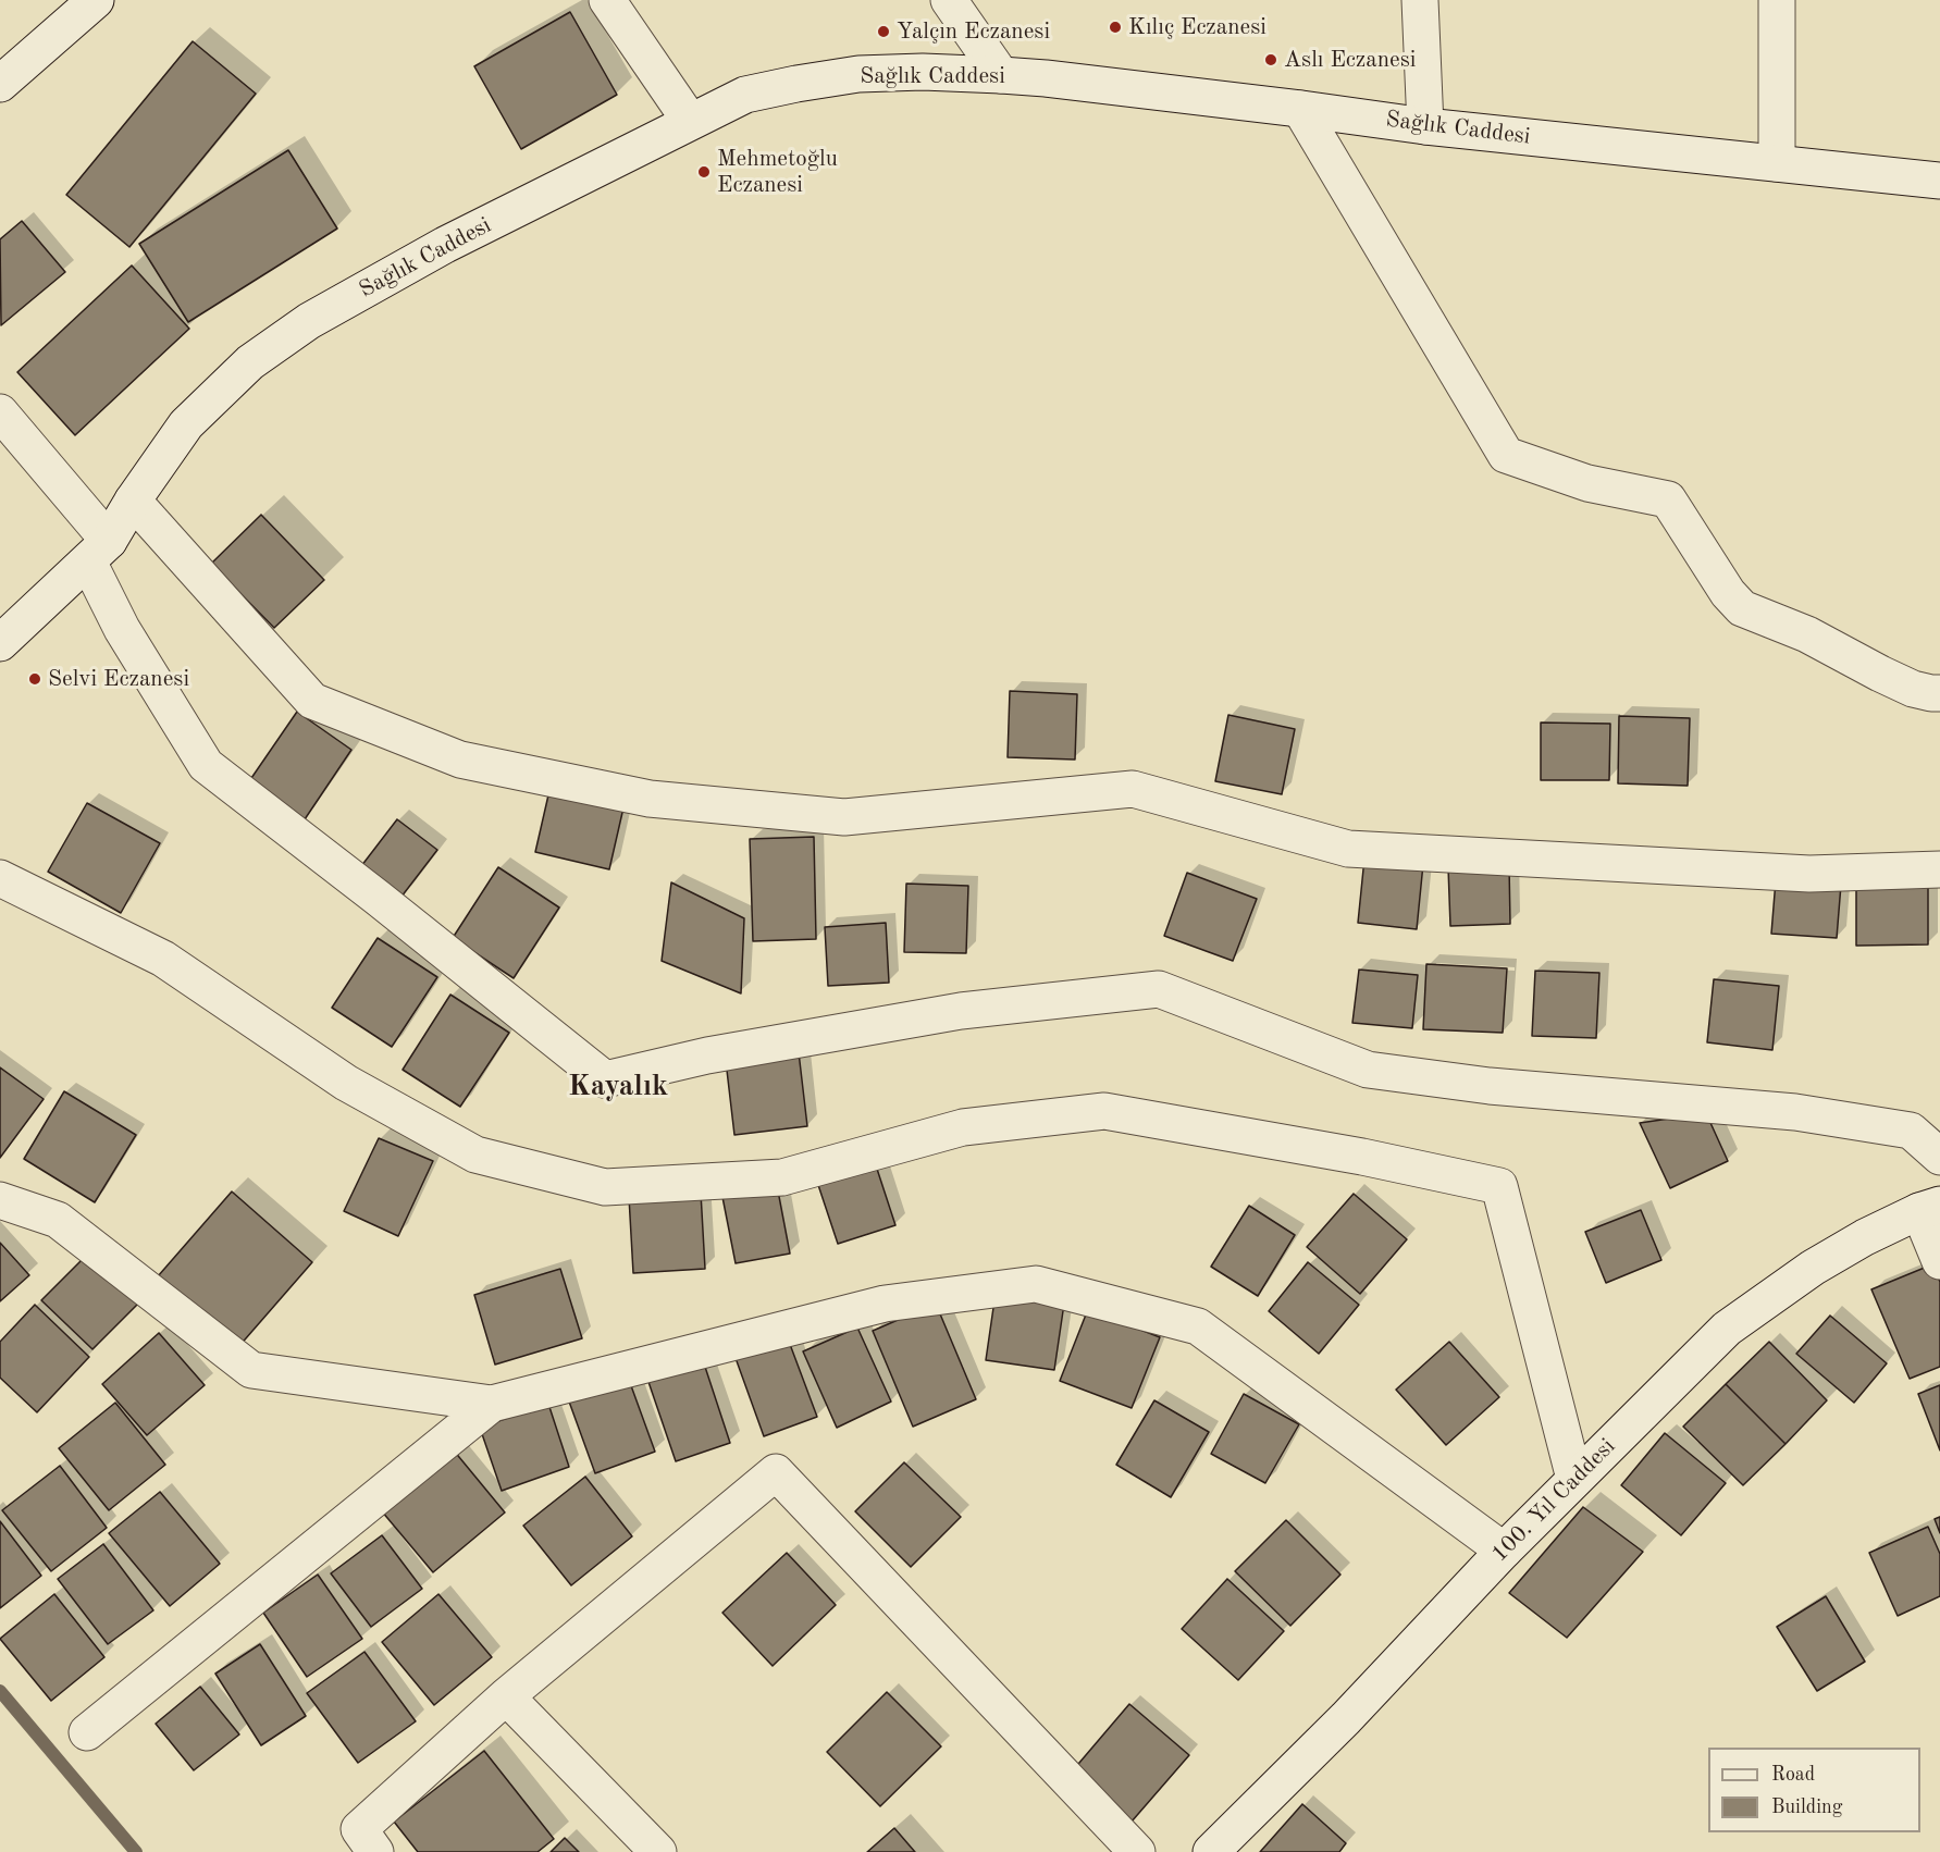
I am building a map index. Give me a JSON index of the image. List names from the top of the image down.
{
  "streets": {
    "street": ["Sağlık Caddesi", "100. Yıl Caddesi"]
  },
  "districts": ["Kayalık"],
  "places": [
    "Kılıç Eczanesi",
    "Yalçın Eczanesi",
    "Aslı Eczanesi",
    "Mehmetoğlu Eczanesi",
    "Selvi Eczanesi"
  ],
  "legend": ["Road", "Building"]
}
